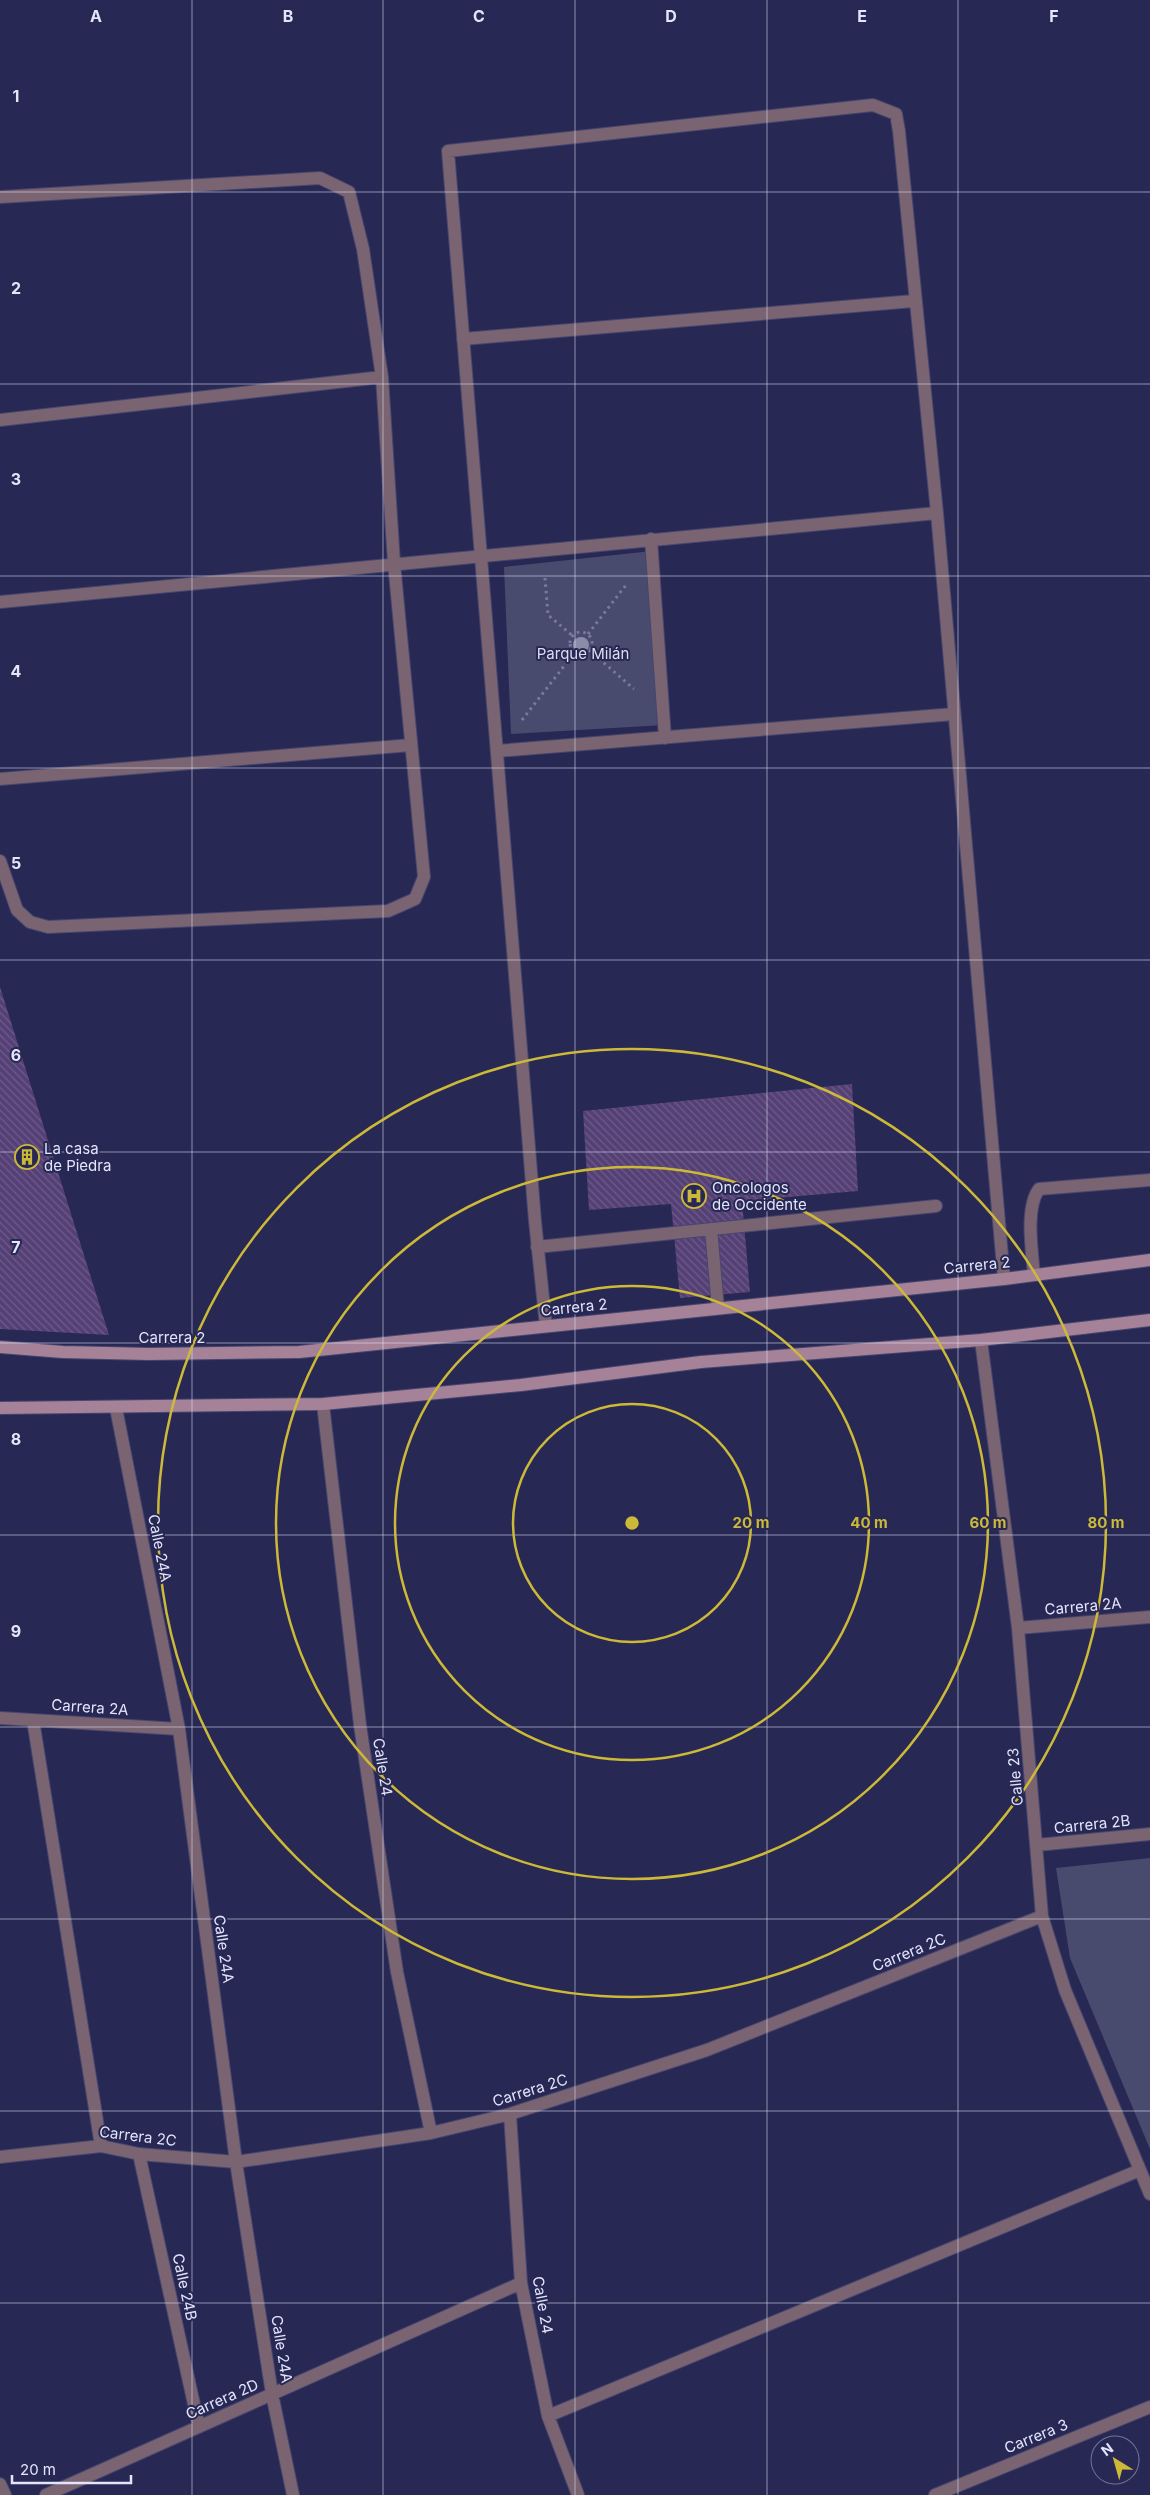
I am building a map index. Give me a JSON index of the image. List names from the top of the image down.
{
  "streets": {
    "main road": ["Carrera 2"],
    "street": [
      "Calle 24A",
      "Carrera 2A",
      "Calle 24",
      "Calle 23",
      "Carrera 2B",
      "Carrera 2C",
      "Calle 24B",
      "Carrera 2D",
      "Carrera 3"
    ]
  },
  "crossings": [
    ["Calle 24A", "Carrera 2A"],
    ["Calle 24A", "Carrera 2C"],
    ["Calle 24A", "Carrera 2D"],
    ["Carrera 2A", "Calle 23"],
    ["Calle 24", "Carrera 2C"],
    ["Calle 24", "Carrera 2D"],
    ["Calle 23", "Carrera 2B"],
    ["Calle 23", "Carrera 2C"],
    ["Carrera 2C", "Calle 24B"],
    ["Calle 24B", "Carrera 2D"]
  ],
  "parks": ["Parque Milán"],
  "places": {
    "building": ["La casa de Piedra"],
    "hospital": ["Oncologos de Occidente"]
  },
  "scale_bar": "20 m",
  "north": "top left",
  "grid": {
    "columns": [
      "A",
      "B",
      "C",
      "D",
      "E",
      "F"
    ],
    "rows": [
      "1",
      "2",
      "3",
      "4",
      "5",
      "6",
      "7",
      "8",
      "9"
    ]
  },
  "rings": [
    "20 m",
    "40 m",
    "60 m",
    "80 m"
  ]
}
